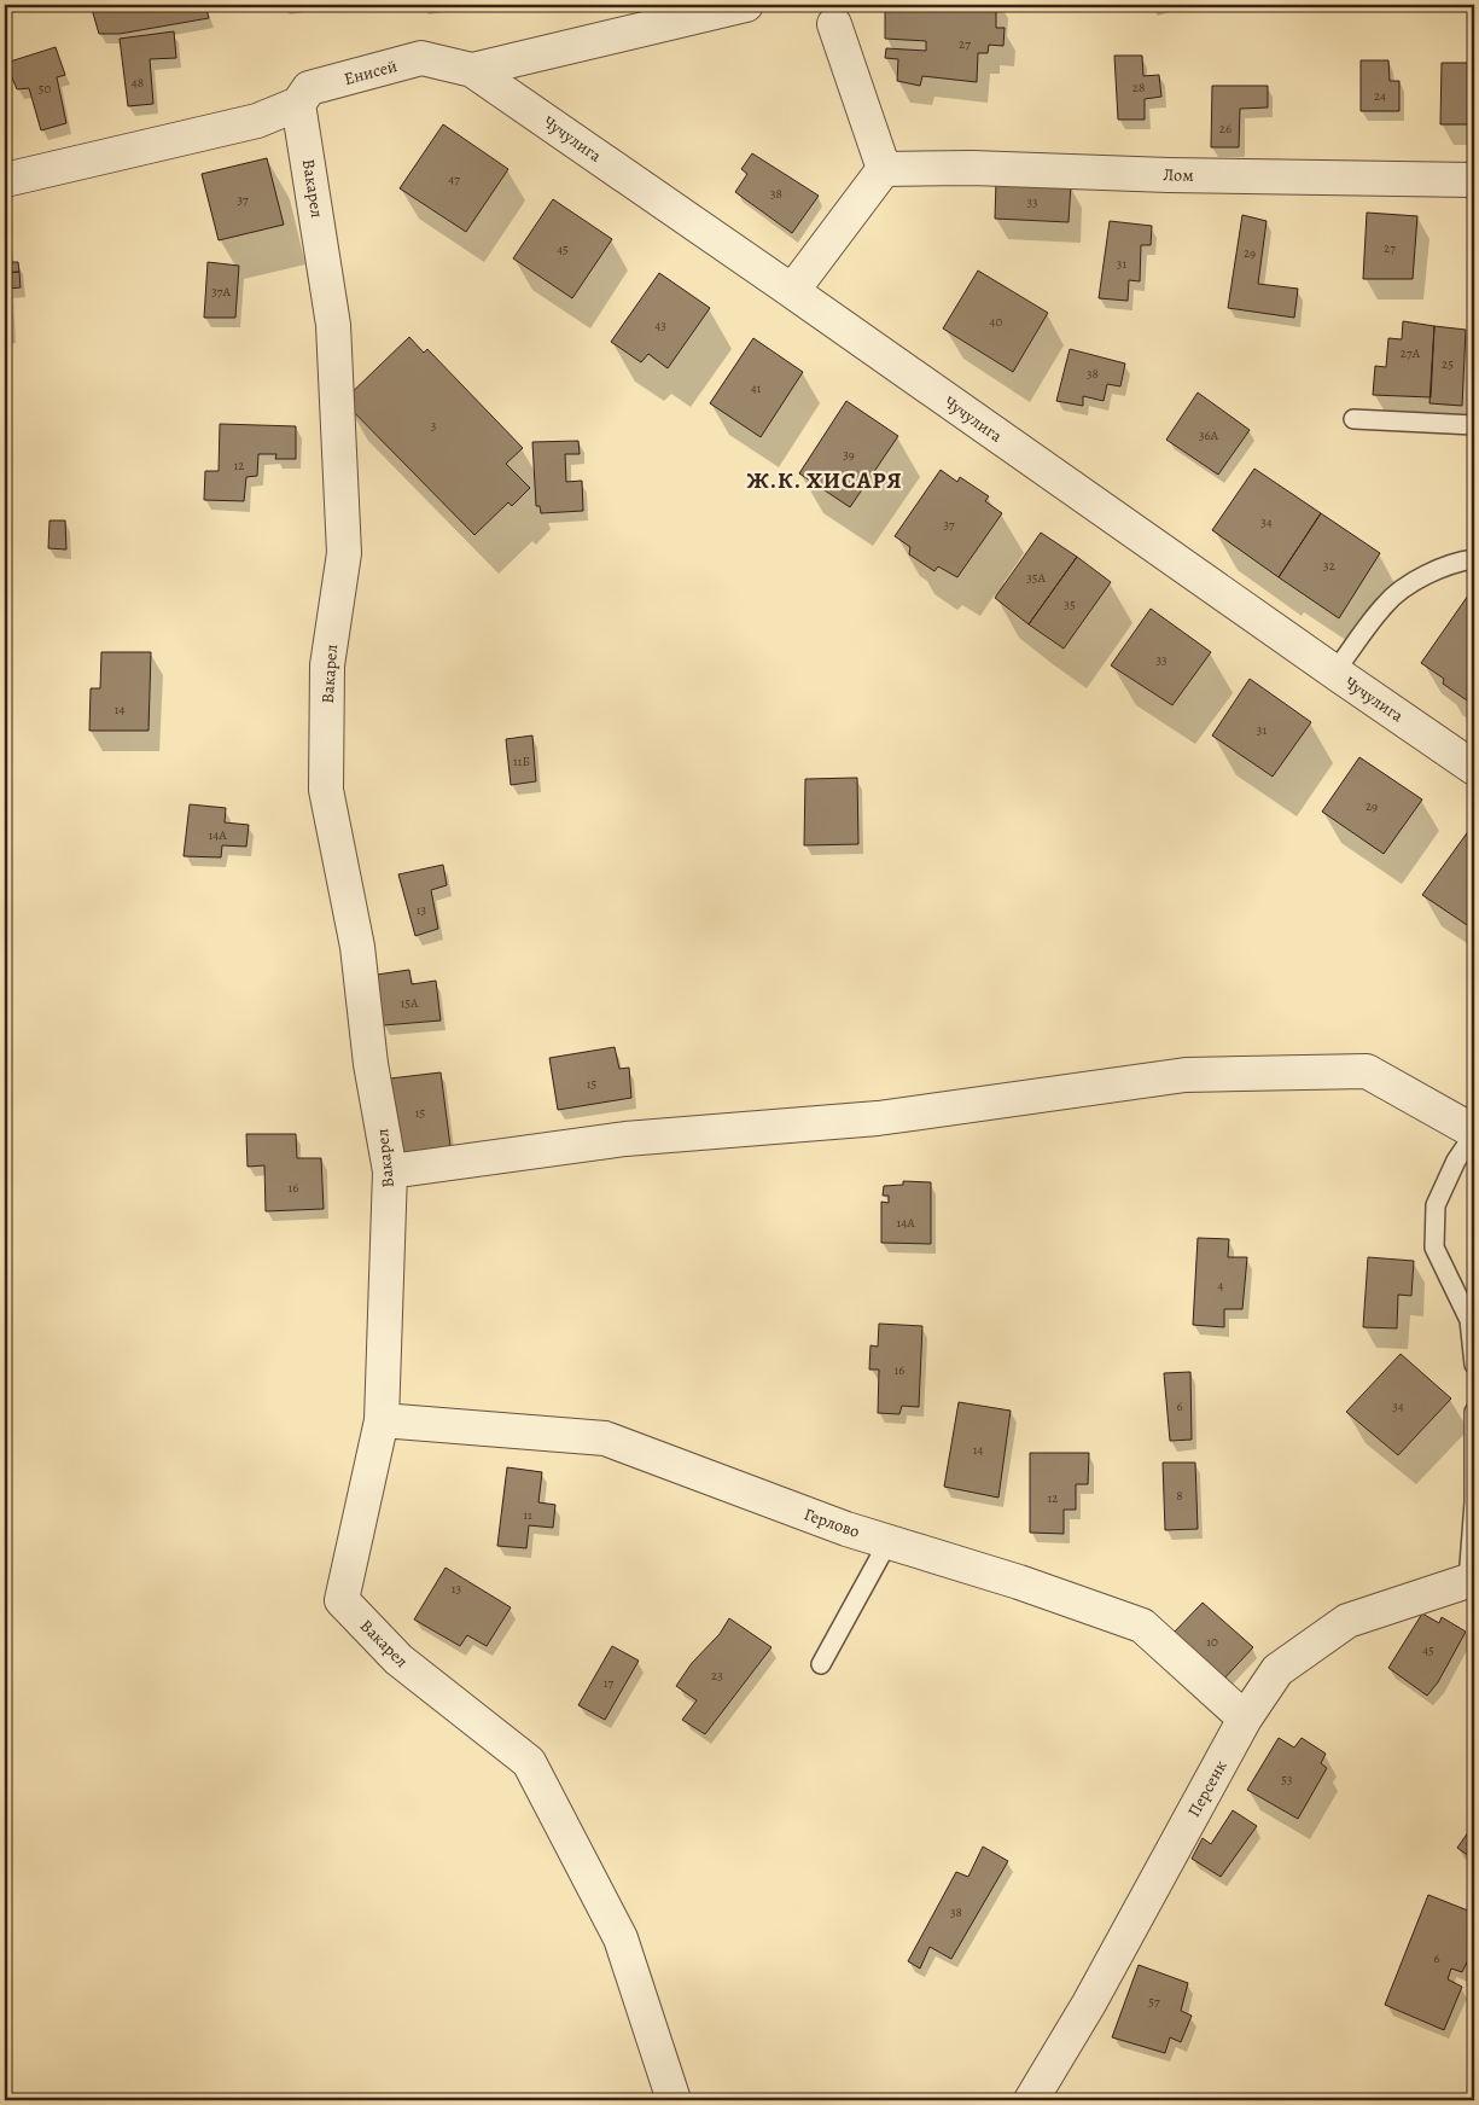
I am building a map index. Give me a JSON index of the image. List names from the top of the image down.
{
  "streets": {
    "street": [
      "Енисей",
      "Чучулига",
      "Лом",
      "Вакарел",
      "Герлово",
      "Персенк"
    ]
  },
  "crossings": [
    ["Енисей", "Чучулига"],
    ["Енисей", "Вакарел"],
    ["Вакарел", "Герлово"],
    ["Герлово", "Персенк"]
  ],
  "districts": ["Ж.К. ХИСАРЯ"],
  "house_numbers": [
    "27",
    "48",
    "28",
    "50",
    "24",
    "26",
    "47",
    "38",
    "37",
    "33",
    "27",
    "45",
    "29",
    "31",
    "37А",
    "40",
    "43",
    "27А",
    "25",
    "38",
    "41",
    "3",
    "36А",
    "39",
    "12",
    "34",
    "37",
    "32",
    "35А",
    "35",
    "33",
    "14",
    "31",
    "11Б",
    "29",
    "14А",
    "13",
    "15А",
    "15",
    "15",
    "16",
    "14А",
    "4",
    "16",
    "6",
    "34",
    "14",
    "8",
    "12",
    "11",
    "13",
    "10",
    "45",
    "23",
    "17",
    "53",
    "38",
    "6",
    "57"
  ]
}
